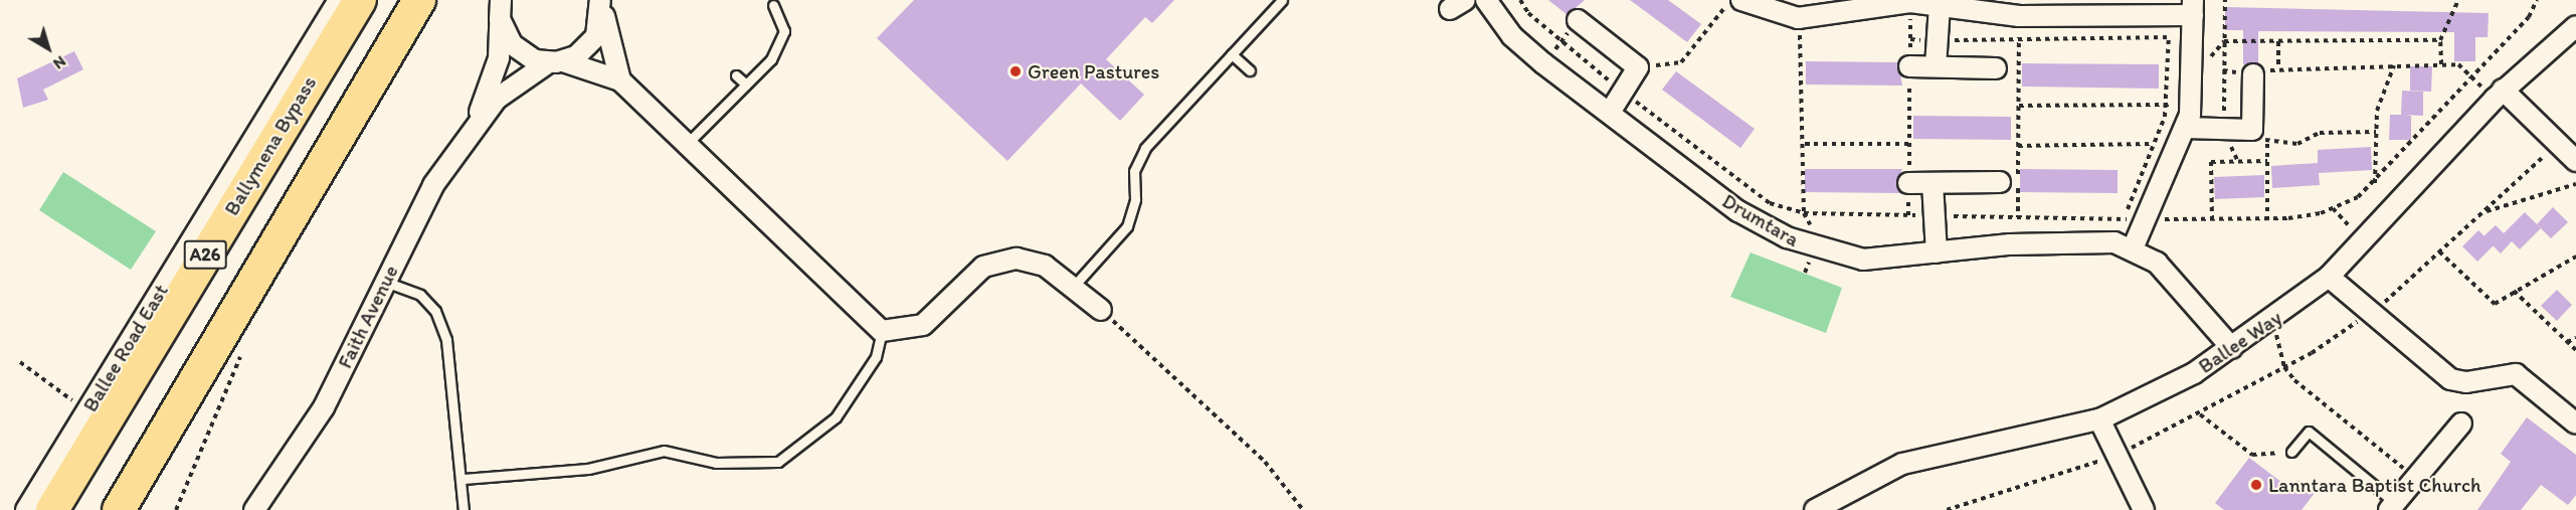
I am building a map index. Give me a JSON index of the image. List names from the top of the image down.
{
  "streets": {
    "highway": ["Ballymena Bypass", "A26"],
    "street": [
      "Drumtara",
      "Faith Avenue",
      "Ballee Way",
      "Ballee Road East"
    ]
  },
  "crossings": [
    ["Drumtara", "Ballee Way"]
  ],
  "places": ["Green Pastures", "Lanntara Baptist Church"],
  "north": "bottom right"
}
